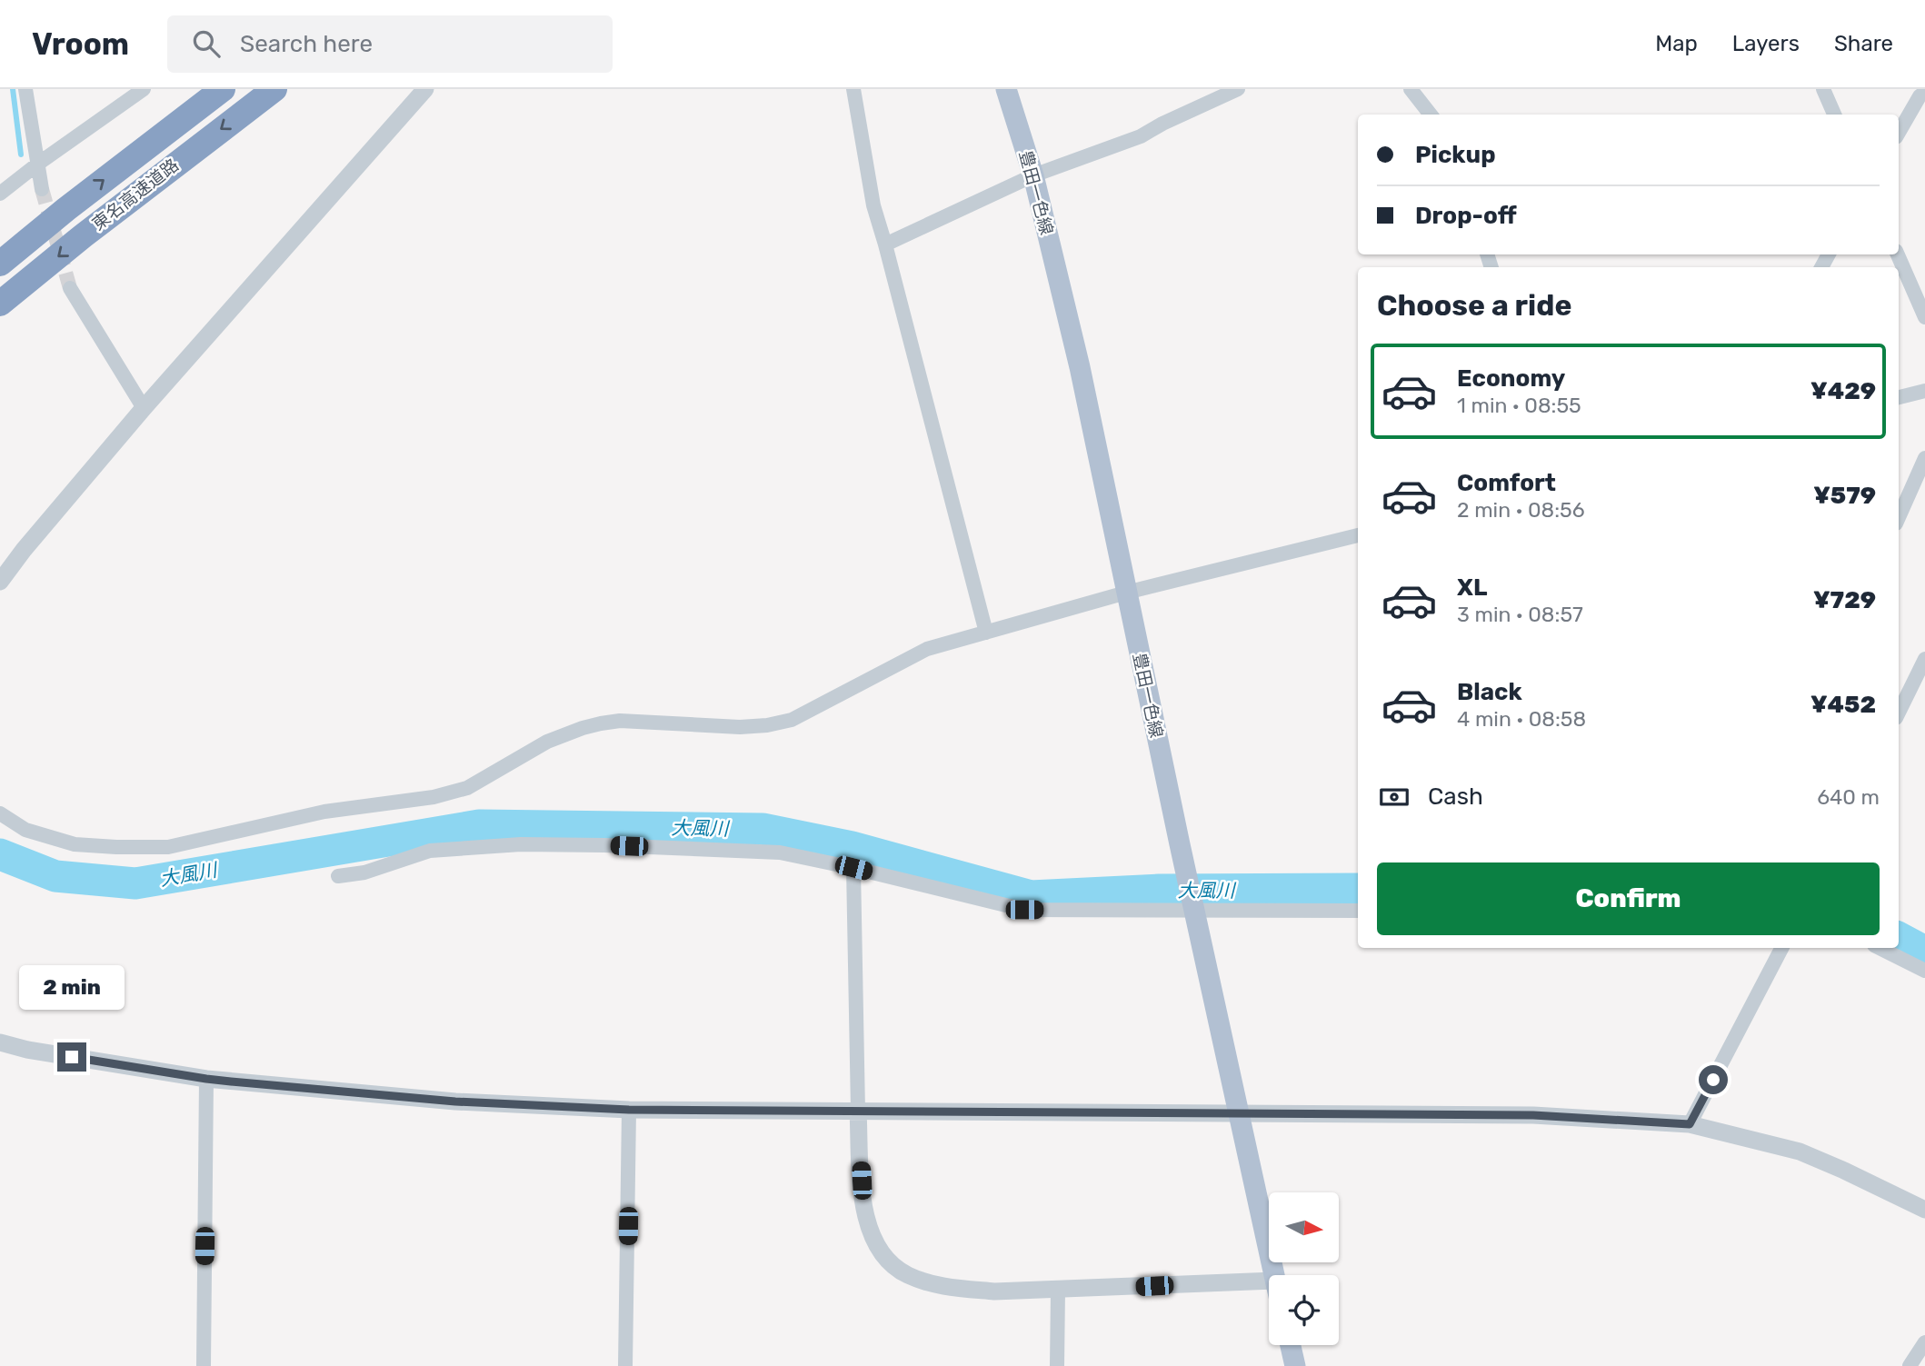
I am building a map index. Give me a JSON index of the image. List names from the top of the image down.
{
  "streets": {
    "highway": ["東名高速道路"],
    "main road": ["豊田一色線"]
  },
  "water": ["大風川"],
  "north": "right",
  "page": {
    "header": "Vroom",
    "search": "Search here",
    "nav": ["Map", "Layers", "Share"],
    "banner": ["Pickup", "Drop-off"],
    "heading": "Choose a ride",
    "list": [
      {
        "name": "Economy",
        "note": "1 min · 08:55",
        "value": "¥429"
      },
      {
        "name": "Comfort",
        "note": "2 min · 08:56",
        "value": "¥579"
      },
      {
        "name": "XL",
        "note": "3 min · 08:57",
        "value": "¥729"
      },
      {
        "name": "Black",
        "note": "4 min · 08:58",
        "value": "¥452"
      }
    ],
    "pay": ["Cash", "640 m"],
    "buttons": "Confirm",
    "bubble": "2 min"
  }
}
